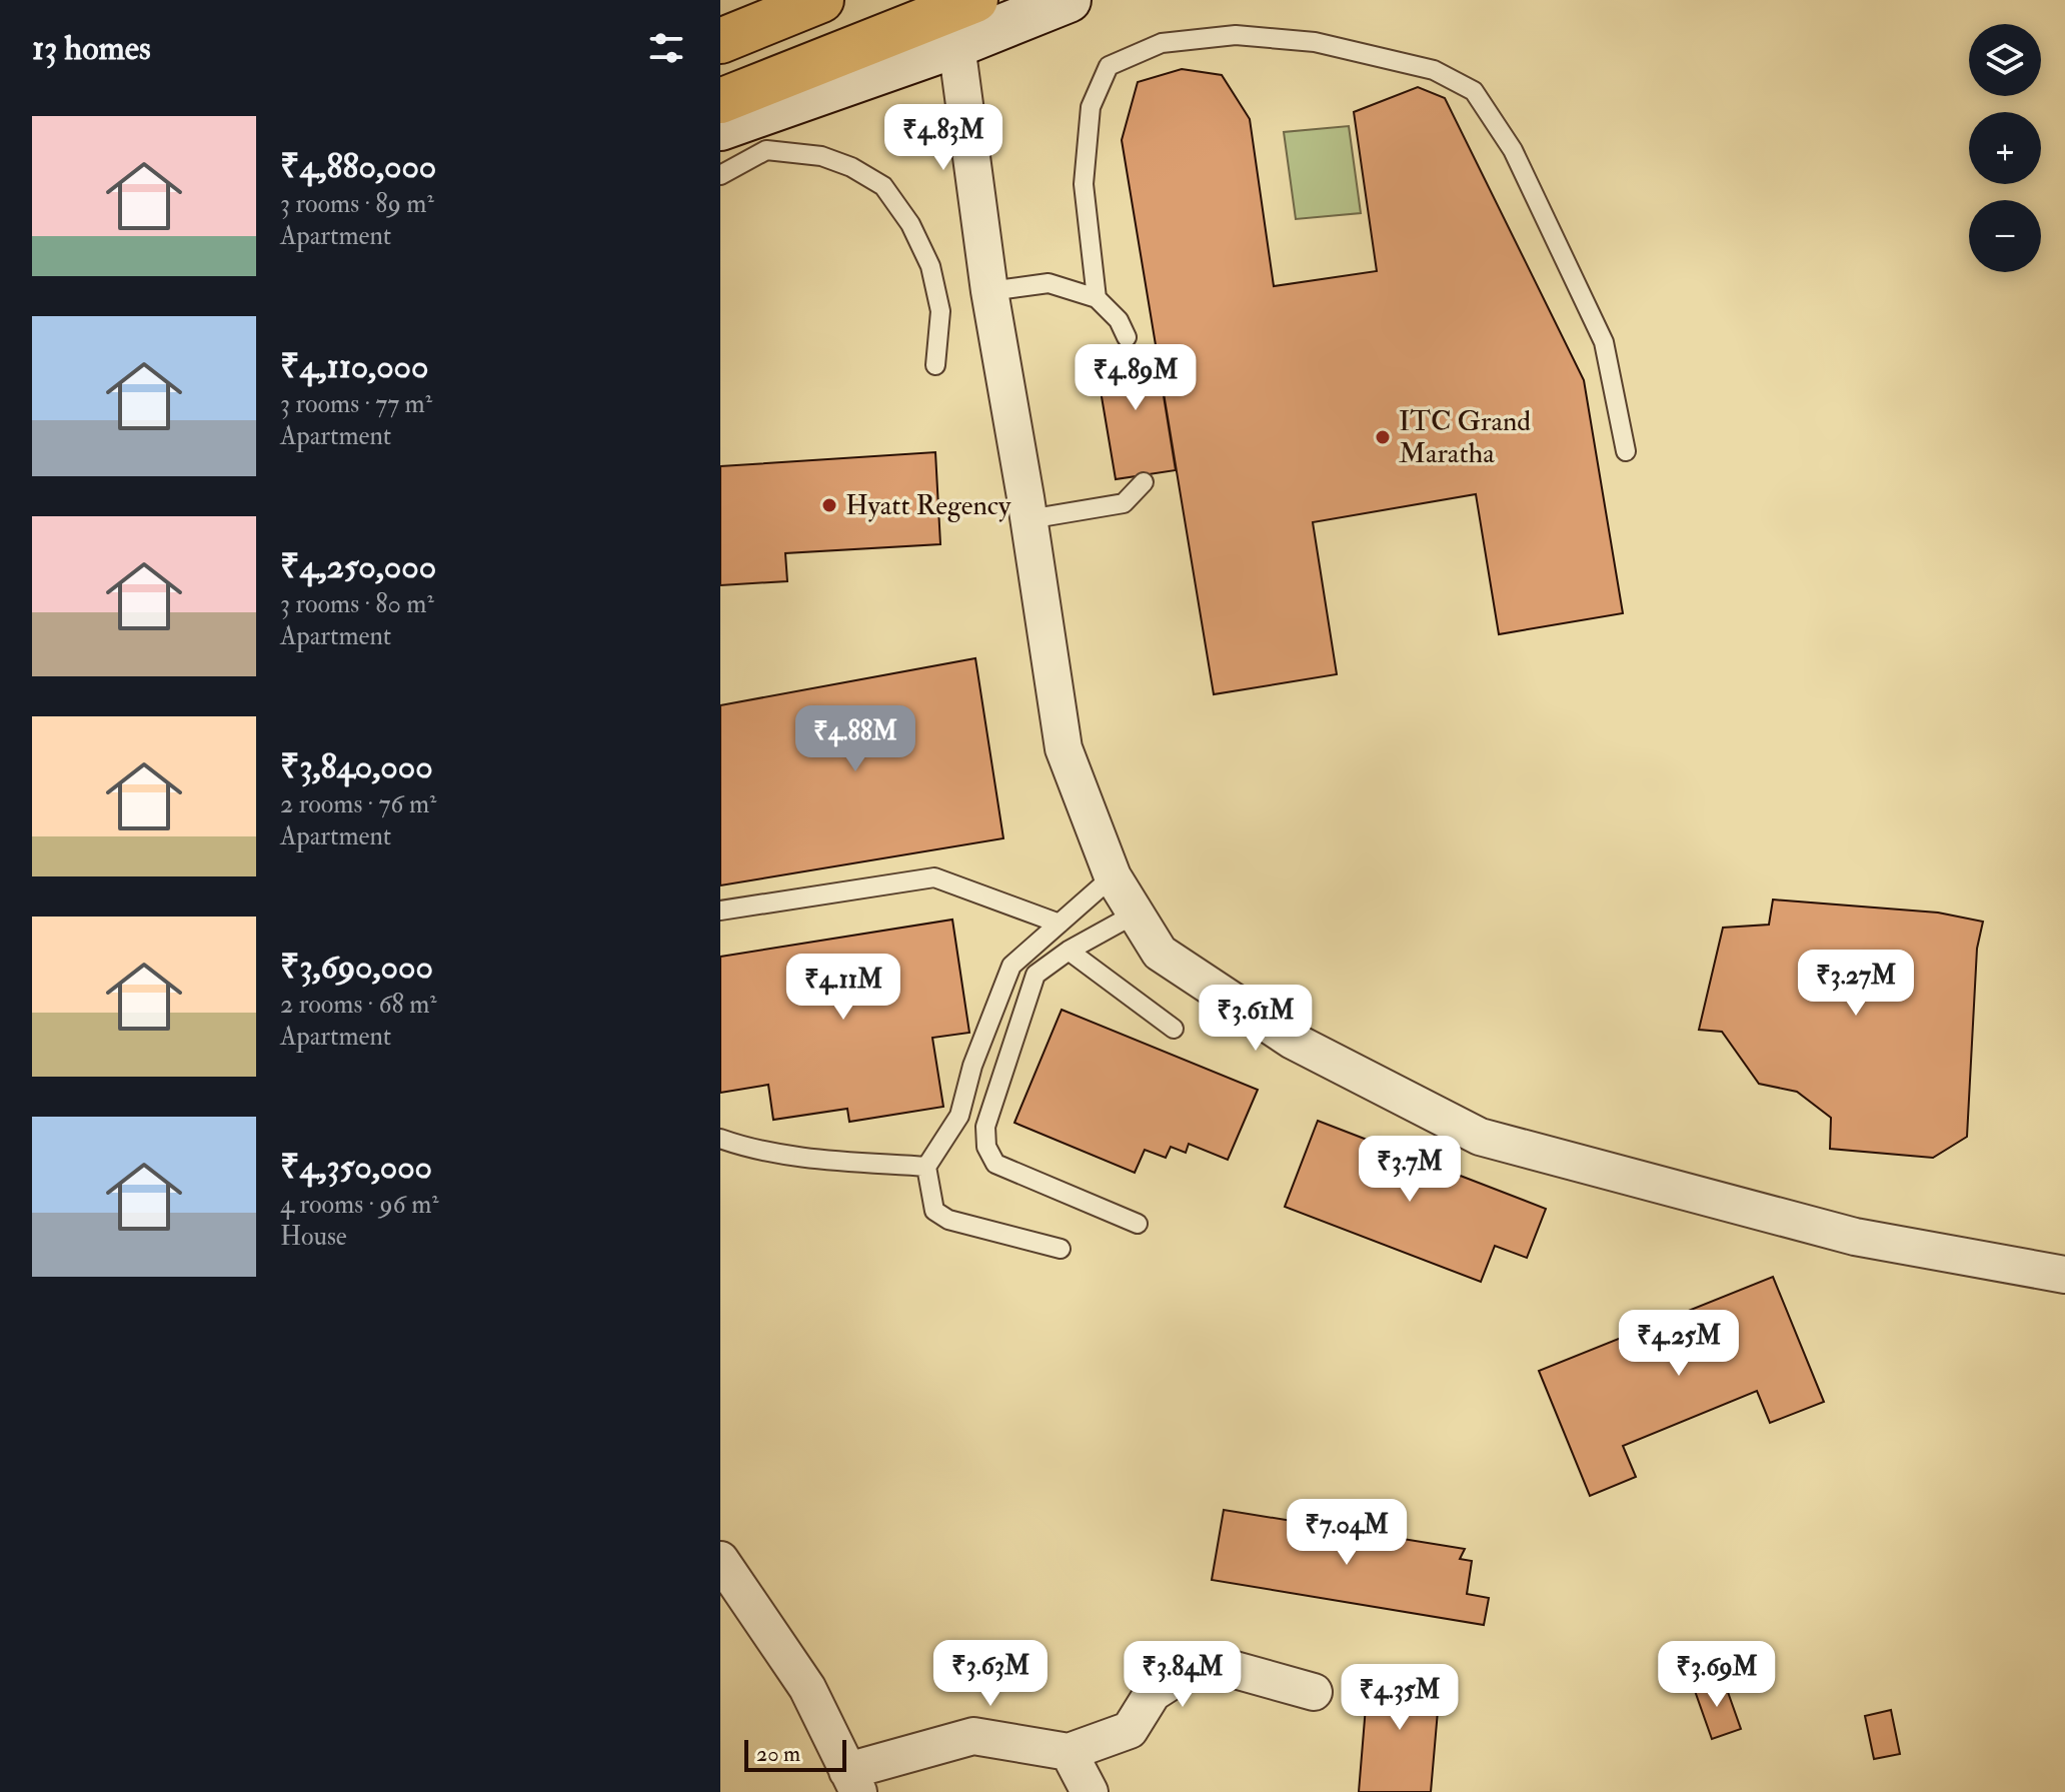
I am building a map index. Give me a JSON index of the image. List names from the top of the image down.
{
  "places": ["ITC Grand Maratha", "Hyatt Regency"],
  "scale_bar": "20 m",
  "page": {
    "heading": "13 homes",
    "map_buttons": ["+", "−"],
    "list": [
      {
        "name": "₹4,880,000",
        "note": "3 rooms · 89 m² · Apartment"
      },
      {
        "name": "₹4,110,000",
        "note": "3 rooms · 77 m² · Apartment"
      },
      {
        "name": "₹4,250,000",
        "note": "3 rooms · 80 m² · Apartment"
      },
      {
        "name": "₹3,840,000",
        "note": "2 rooms · 76 m² · Apartment"
      },
      {
        "name": "₹3,690,000",
        "note": "2 rooms · 68 m² · Apartment"
      },
      {
        "name": "₹4,350,000",
        "note": "4 rooms · 96 m² · House"
      }
    ],
    "price": [
      "₹4.83M",
      "₹4.89M",
      "₹4.88M",
      "₹3.27M",
      "₹4.11M",
      "₹3.61M",
      "₹3.7M",
      "₹4.25M",
      "₹7.04M",
      "₹3.63M",
      "₹3.84M",
      "₹3.69M",
      "₹4.35M"
    ],
    "scale": "20 m"
  }
}
